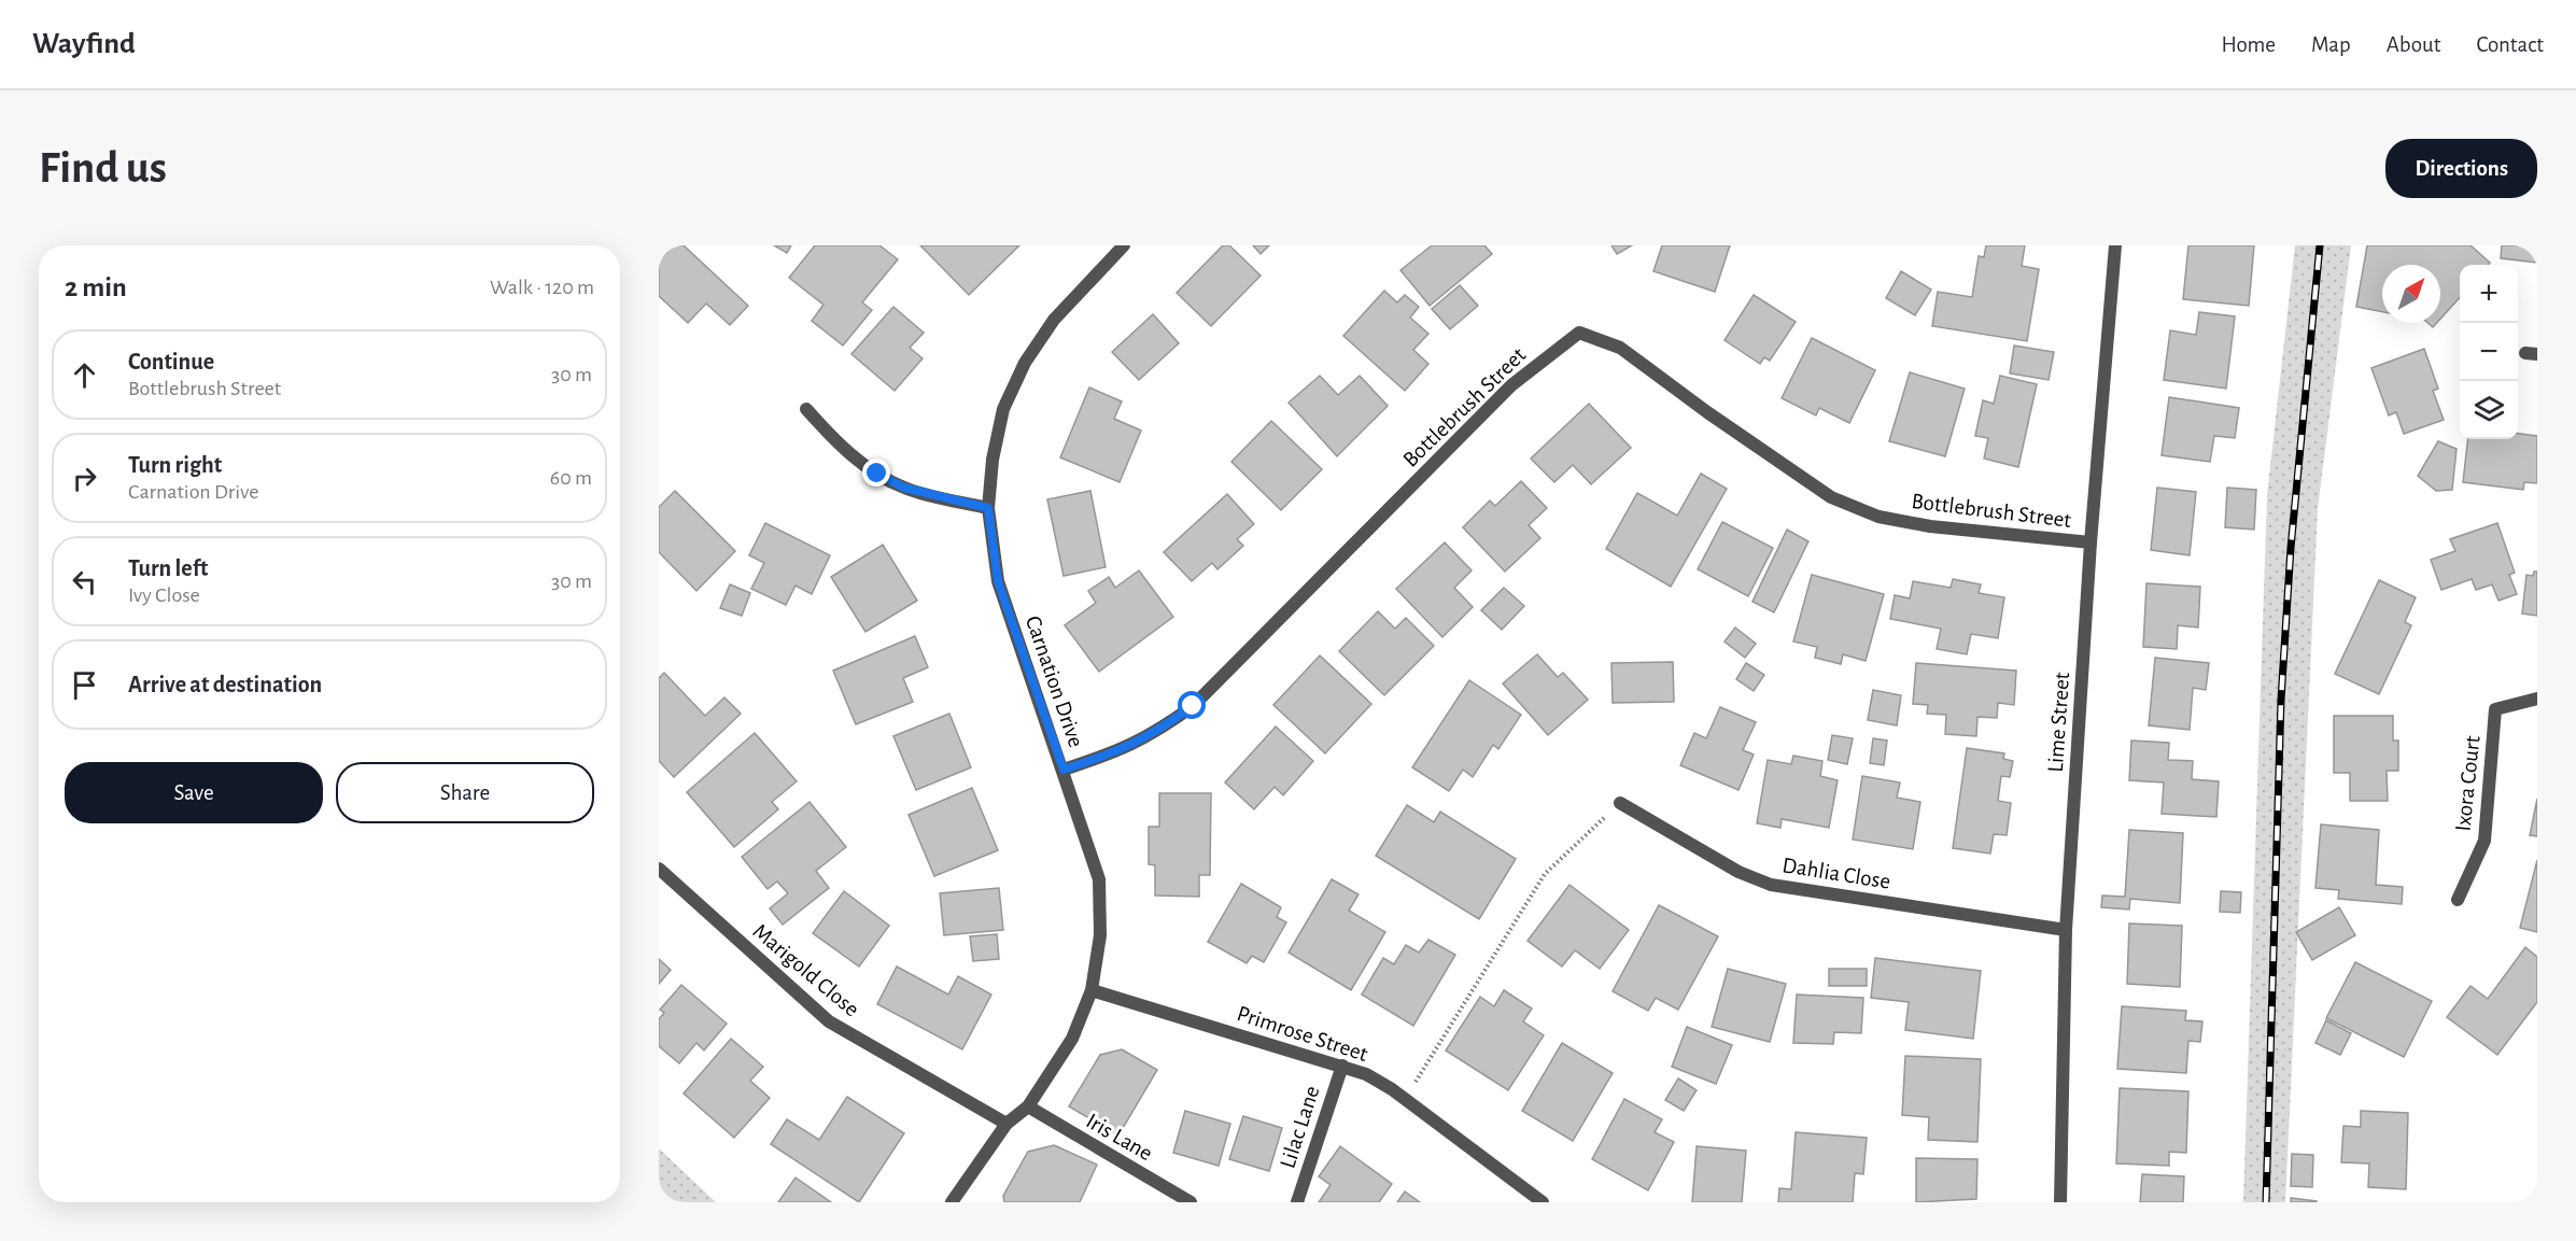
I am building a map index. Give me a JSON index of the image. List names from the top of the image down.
{
  "streets": {
    "street": [
      "Bottlebrush Street",
      "Carnation Drive",
      "Lime Street",
      "Ixora Court",
      "Dahlia Close",
      "Marigold Close",
      "Primrose Street",
      "Lilac Lane",
      "Iris Lane"
    ]
  },
  "crossings": [
    ["Bottlebrush Street", "Carnation Drive"],
    ["Bottlebrush Street", "Lime Street"],
    ["Carnation Drive", "Marigold Close"],
    ["Carnation Drive", "Primrose Street"],
    ["Carnation Drive", "Iris Lane"],
    ["Lime Street", "Dahlia Close"],
    ["Primrose Street", "Lilac Lane"]
  ],
  "north": "top right",
  "page": {
    "header": "Wayfind",
    "nav": [
      "Home",
      "Map",
      "About",
      "Contact"
    ],
    "buttons": [
      "Directions",
      ["Save", "Share"]
    ],
    "title": "Find us",
    "heading": ["2 min", "Walk · 120 m"],
    "map_buttons": ["+", "−"],
    "list": [
      ["Continue", "Bottlebrush Street", "30 m"],
      ["Turn right", "Carnation Drive", "60 m"],
      ["Turn left", "Ivy Close", "30 m"],
      "Arrive at destination"
    ]
  }
}
